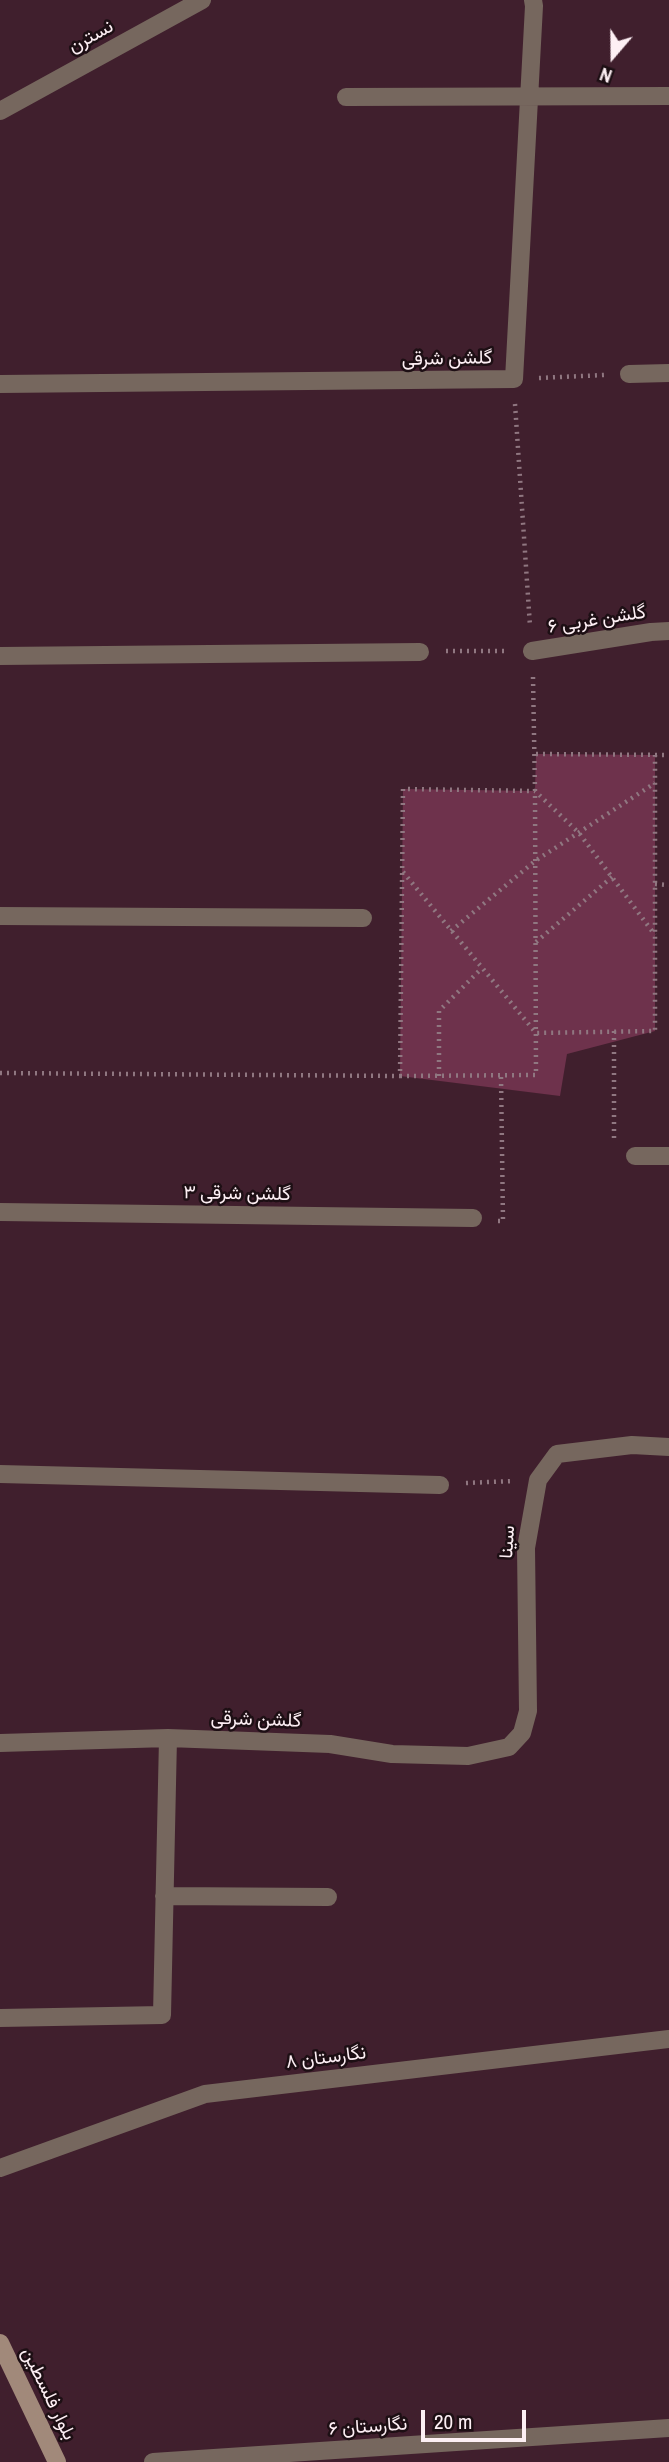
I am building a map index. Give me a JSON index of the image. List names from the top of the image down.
{
  "streets": {
    "main road": ["بلوار فلسطین"],
    "street": [
      "نسترن",
      "گلشن شرقی",
      "گلشن غربی ۶",
      "گلشن شرقی ۳",
      "سینا",
      "نگارستان ۸",
      "نگارستان ۶"
    ]
  },
  "crossings": [
    ["گلشن شرقی", "سینا"]
  ],
  "scale_bar": "20 m",
  "north": "bottom"
}
